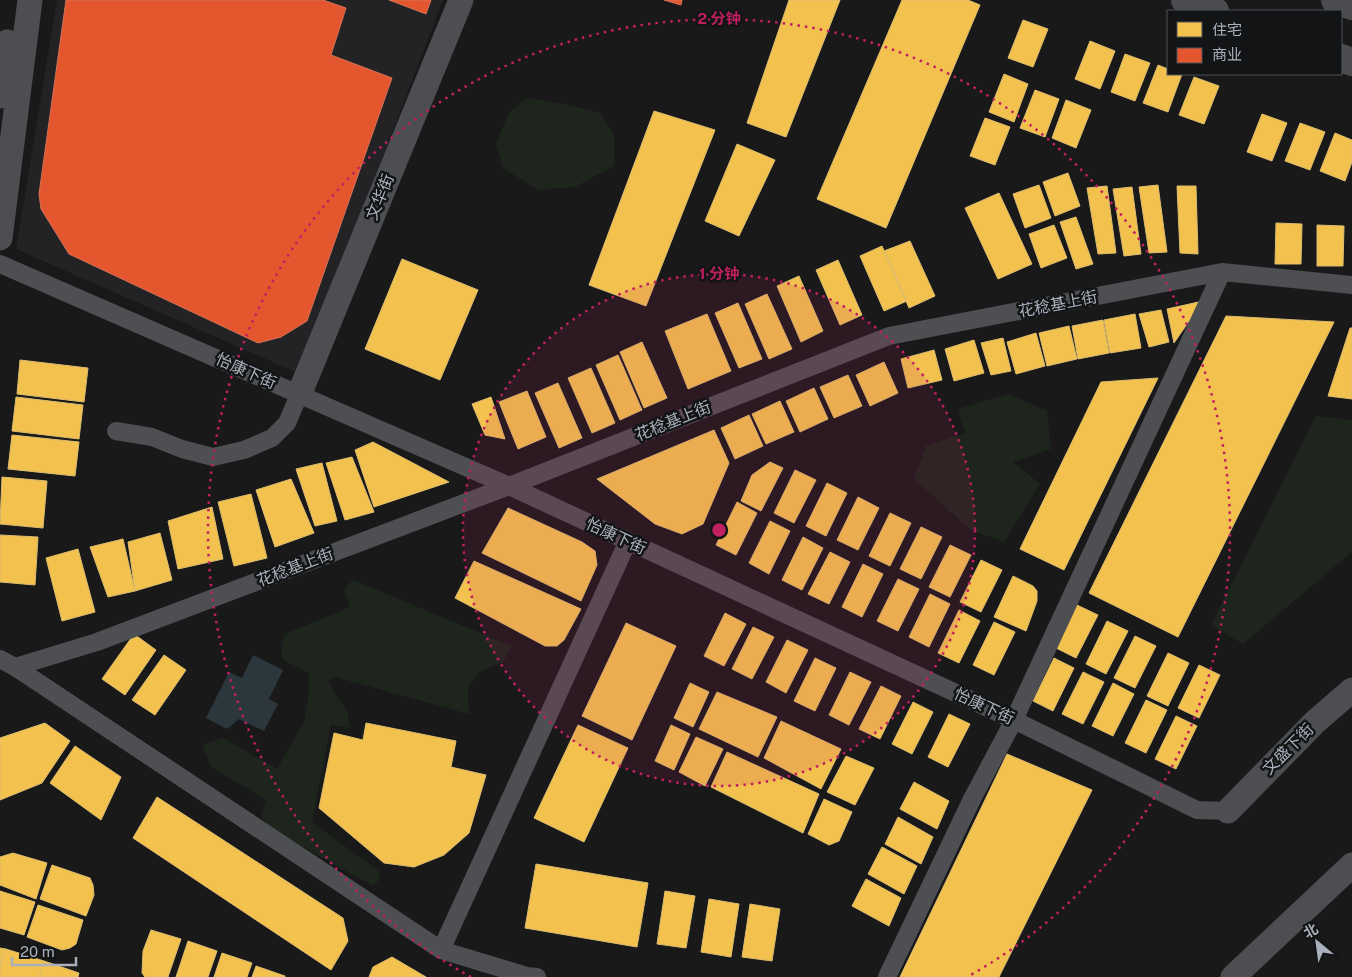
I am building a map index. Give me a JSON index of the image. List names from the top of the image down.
{
  "streets": {
    "street": [
      "文华街",
      "花稔基上街",
      "怡康下街",
      "文盛下街"
    ]
  },
  "crossings": [
    ["文华街", "怡康下街"],
    ["花稔基上街", "怡康下街"],
    ["怡康下街", "文盛下街"]
  ],
  "legend": ["住宅", "商业"],
  "scale_bar": "20 m",
  "north": "top left",
  "rings": ["2 分钟", "1 分钟"]
}
